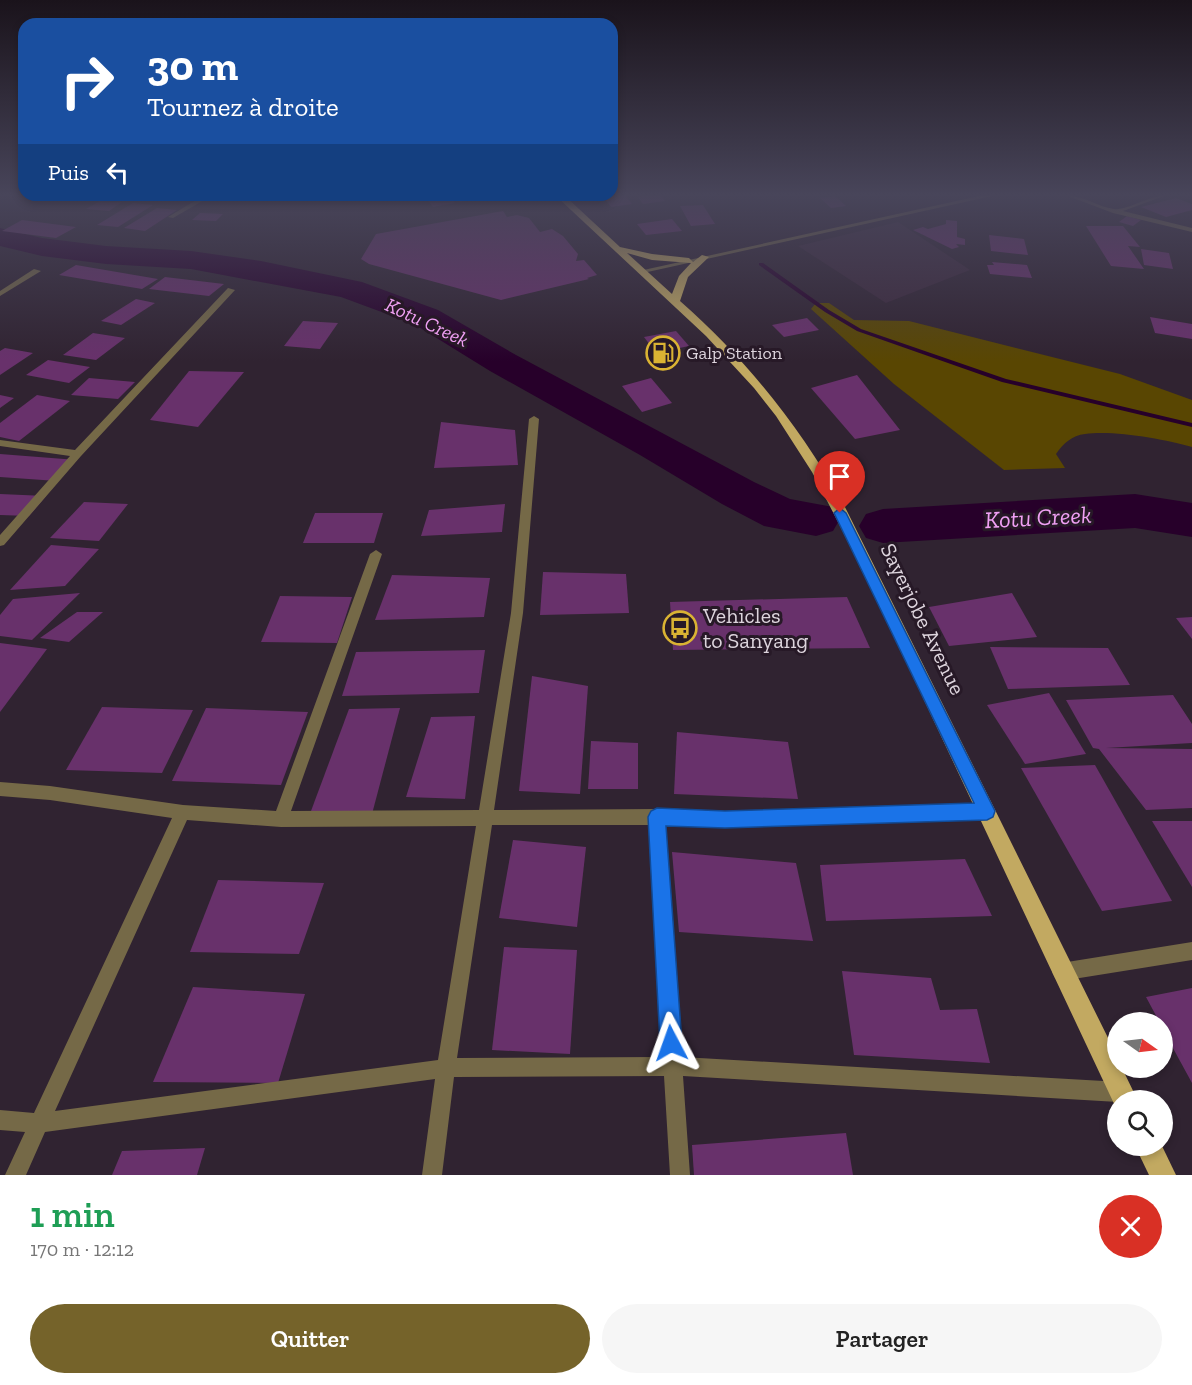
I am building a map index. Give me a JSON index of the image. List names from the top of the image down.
{
  "streets": {
    "main road": ["Sayerjobe Avenue"]
  },
  "water": ["Kotu Creek"],
  "places": {
    "fuel station": ["Galp Station"],
    "bus stop": ["Vehicles to Sanyang"]
  },
  "north": "right",
  "page": {
    "turn": ["30 m", "Tournez à droite"],
    "then": "Puis",
    "heading": ["1 min", "170 m · 12:12"],
    "buttons": ["Quitter", "Partager"]
  }
}
